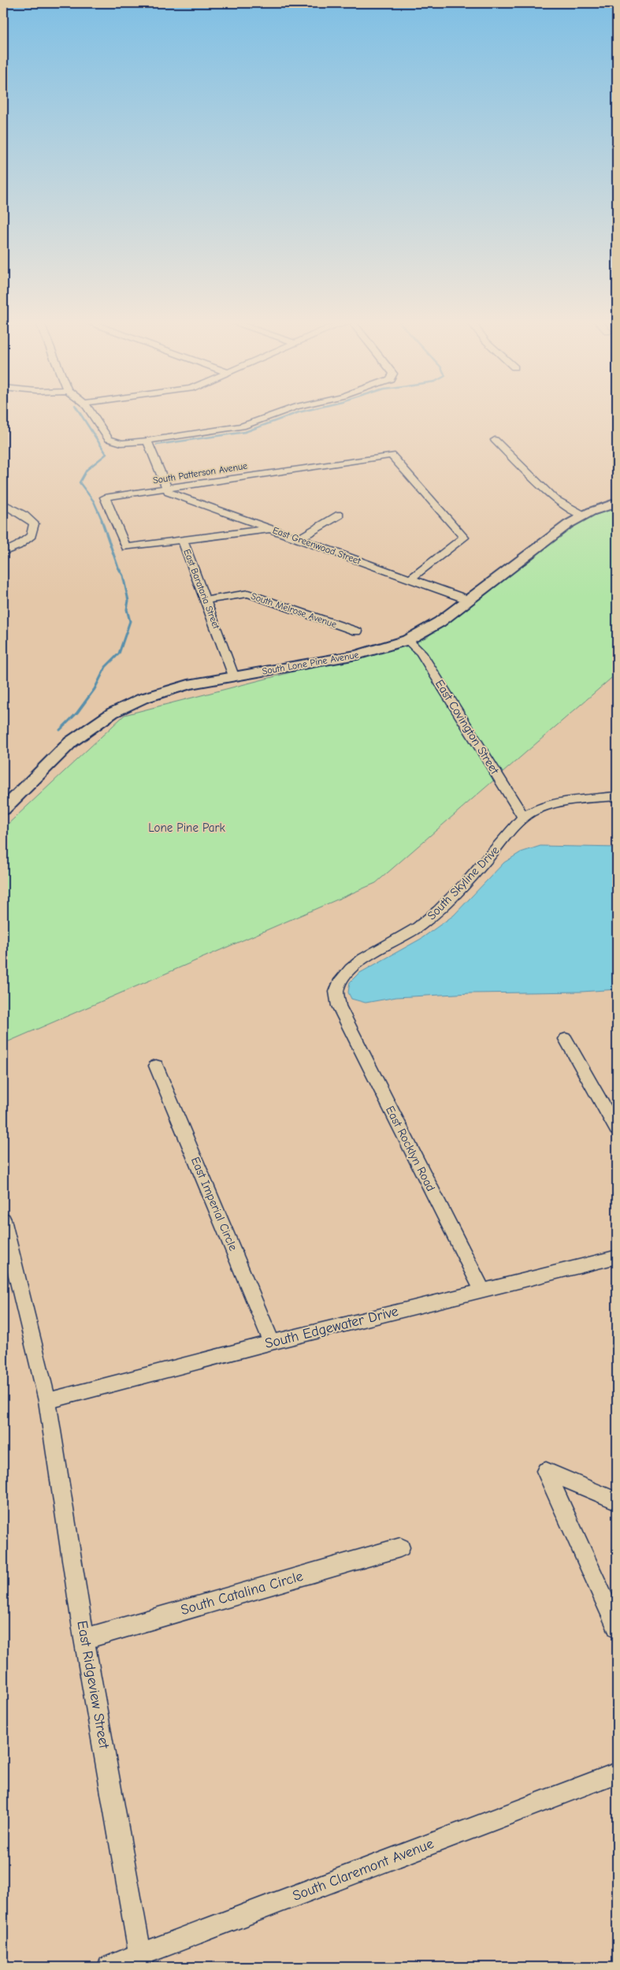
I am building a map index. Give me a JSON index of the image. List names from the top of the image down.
{
  "streets": {
    "main road": ["South Lone Pine Avenue"],
    "street": [
      "South Patterson Avenue",
      "East Greenwood Street",
      "East Barataria Street",
      "South Melrose Avenue",
      "East Covington Street",
      "South Skyline Drive",
      "East Rocklyn Road",
      "East Imperial Circle",
      "South Edgewater Drive",
      "South Catalina Circle",
      "East Ridgeview Street",
      "South Claremont Avenue"
    ]
  },
  "crossings": [
    ["South Patterson Avenue", "East Greenwood Street"],
    ["South Patterson Avenue", "East Barataria Street"],
    ["East Greenwood Street", "South Lone Pine Avenue"],
    ["East Barataria Street", "South Melrose Avenue"],
    ["East Barataria Street", "South Lone Pine Avenue"],
    ["South Lone Pine Avenue", "East Covington Street"],
    ["East Covington Street", "South Skyline Drive"],
    ["South Skyline Drive", "East Rocklyn Road"],
    ["East Rocklyn Road", "South Edgewater Drive"],
    ["East Imperial Circle", "South Edgewater Drive"],
    ["South Edgewater Drive", "East Ridgeview Street"],
    ["South Catalina Circle", "East Ridgeview Street"],
    ["East Ridgeview Street", "South Claremont Avenue"]
  ],
  "parks": ["Lone Pine Park"]
}
